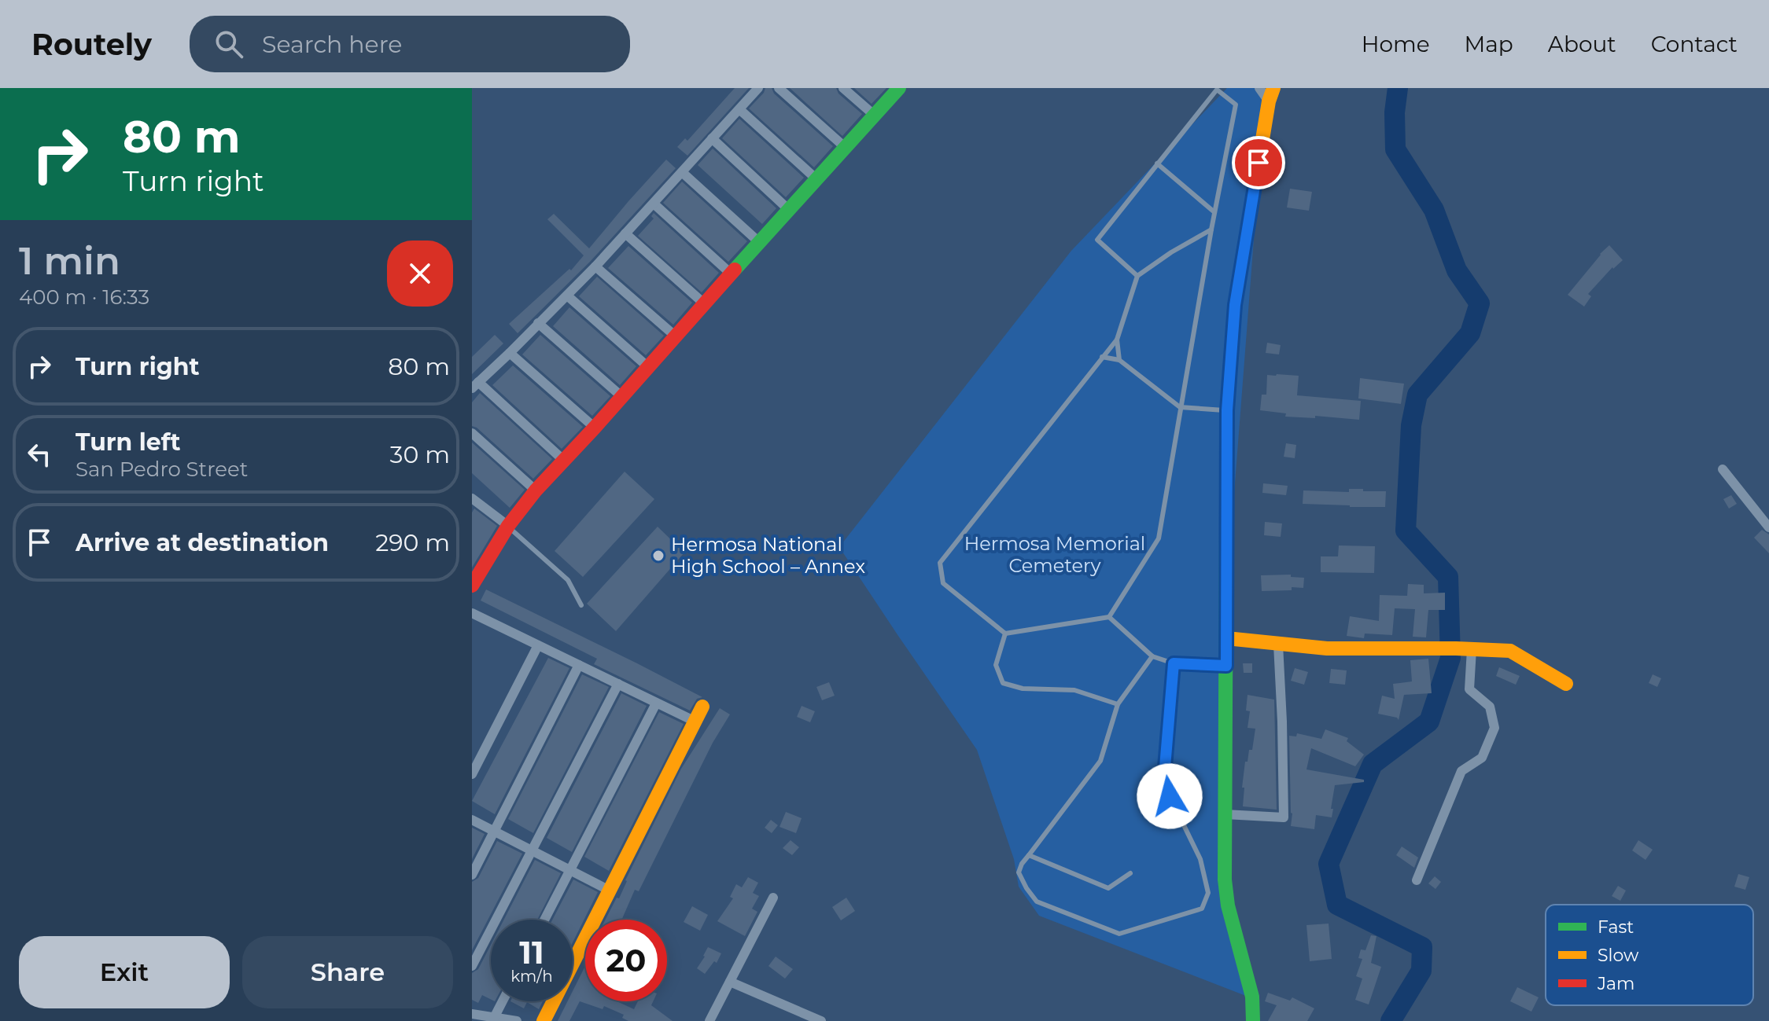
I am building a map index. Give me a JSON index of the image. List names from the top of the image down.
{
  "parks": ["Hermosa Memorial Cemetery"],
  "places": ["Hermosa National High School – Annex"],
  "legend": ["Fast", "Slow", "Jam"],
  "page": {
    "header": "Routely",
    "search": "Search here",
    "nav": [
      "Home",
      "Map",
      "About",
      "Contact"
    ],
    "turn": ["80 m", "Turn right"],
    "heading": ["1 min", "400 m · 16:33"],
    "list": [
      {
        "name": "Turn right",
        "value": "80 m"
      },
      {
        "name": "Turn left",
        "note": "San Pedro Street",
        "value": "30 m"
      },
      {
        "name": "Arrive at destination",
        "value": "290 m"
      }
    ],
    "speed": "11 km/h",
    "limit": "20",
    "buttons": ["Exit", "Share"]
  }
}
